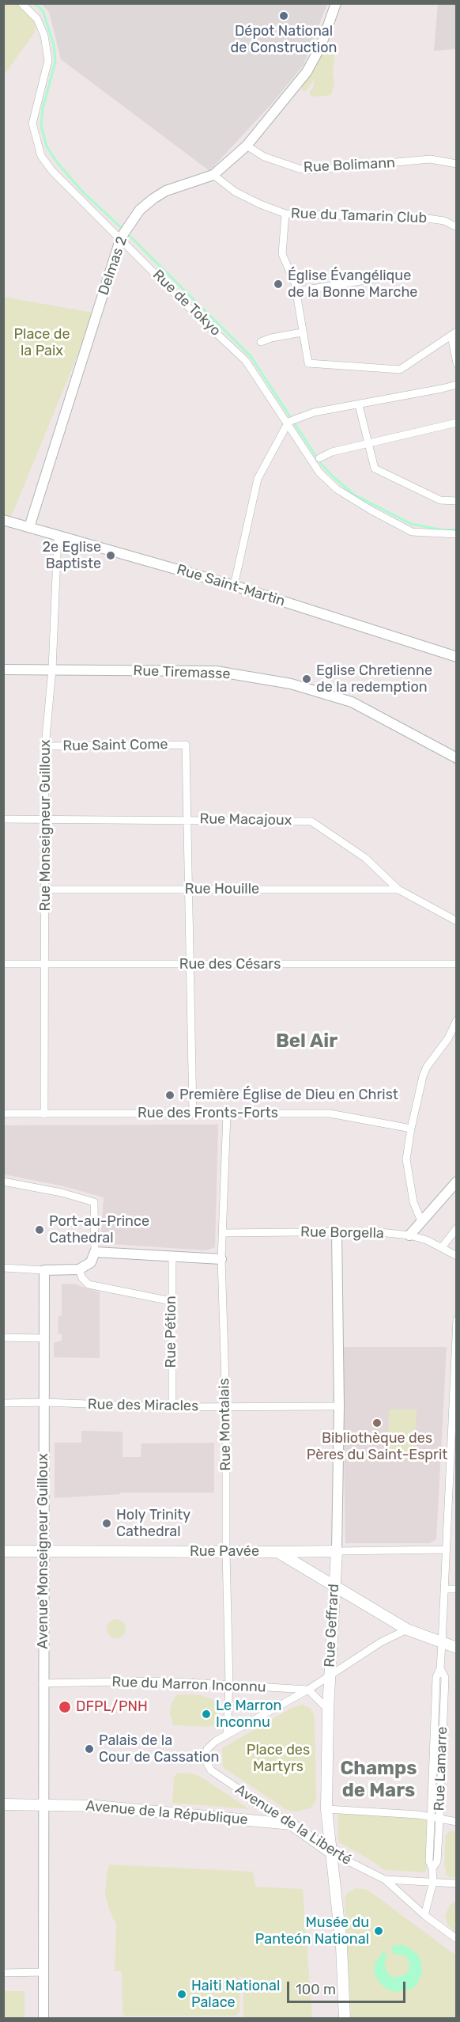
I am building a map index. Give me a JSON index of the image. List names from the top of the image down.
{
  "streets": {
    "main road": [
      "Rue Pavée",
      "Rue Geffrard",
      "Avenue de la République",
      "Avenue de la Liberté"
    ],
    "street": [
      "Rue Bolimann",
      "Rue du Tamarin Club",
      "Delmas 2",
      "Rue de Tokyo",
      "Rue Saint-Martin",
      "Rue Tiremasse",
      "Rue Saint Come",
      "Rue Macajoux",
      "Rue Monseigneur Guilloux",
      "Rue Houille",
      "Rue des Césars",
      "Rue des Fronts-Forts",
      "Rue Borgella",
      "Rue Pétion",
      "Rue des Miracles",
      "Rue Montalais",
      "Avenue Monseigneur Guilloux",
      "Rue du Marron Inconnu",
      "Rue Lamarre"
    ]
  },
  "crossings": [
    ["Rue Bolimann", "Delmas 2"],
    ["Rue du Tamarin Club", "Delmas 2"],
    ["Delmas 2", "Rue de Tokyo"],
    ["Delmas 2", "Rue Saint-Martin"],
    ["Rue Saint-Martin", "Rue Monseigneur Guilloux"],
    ["Rue Tiremasse", "Rue Monseigneur Guilloux"],
    ["Rue Saint Come", "Rue Macajoux"],
    ["Rue Saint Come", "Rue Monseigneur Guilloux"],
    ["Rue Macajoux", "Rue Monseigneur Guilloux"],
    ["Rue Macajoux", "Rue Houille"],
    ["Rue Monseigneur Guilloux", "Rue Houille"],
    ["Rue Monseigneur Guilloux", "Rue des Césars"],
    ["Rue Monseigneur Guilloux", "Rue des Fronts-Forts"],
    ["Rue des Fronts-Forts", "Rue Montalais"],
    ["Rue Borgella", "Rue Montalais"],
    ["Rue Borgella", "Rue Geffrard"],
    ["Rue Pétion", "Rue des Miracles"],
    ["Rue des Miracles", "Rue Montalais"],
    ["Rue des Miracles", "Avenue Monseigneur Guilloux"],
    ["Rue des Miracles", "Rue Geffrard"],
    ["Rue Montalais", "Rue Pavée"],
    ["Rue Montalais", "Rue du Marron Inconnu"],
    ["Rue Montalais", "Avenue de la Liberté"],
    ["Avenue Monseigneur Guilloux", "Rue Pavée"],
    ["Avenue Monseigneur Guilloux", "Rue du Marron Inconnu"],
    ["Avenue Monseigneur Guilloux", "Avenue de la République"],
    ["Rue Pavée", "Rue Geffrard"],
    ["Rue Pavée", "Rue Lamarre"],
    ["Rue Geffrard", "Avenue de la Liberté"],
    ["Rue Lamarre", "Avenue de la Liberté"],
    ["Avenue de la République", "Avenue de la Liberté"]
  ],
  "districts": ["Bel Air", "Champs de Mars"],
  "parks": ["Place de la Paix", "Place des Martyrs"],
  "places": [
    "Dépot National de Construction",
    "Église Évangélique de la Bonne Marche",
    "2e Eglise Baptiste",
    "Eglise Chretienne de la redemption",
    "Première Église de Dieu en Christ",
    "Port-au-Prince Cathedral",
    "Bibliothèque des Pères du Saint-Esprit",
    "Holy Trinity Cathedral",
    "DFPL/PNH",
    "Le Marron Inconnu",
    "Palais de la Cour de Cassation",
    "Musée du Panteón National",
    "Haiti National Palace"
  ],
  "scale_bar": "100 m"
}
